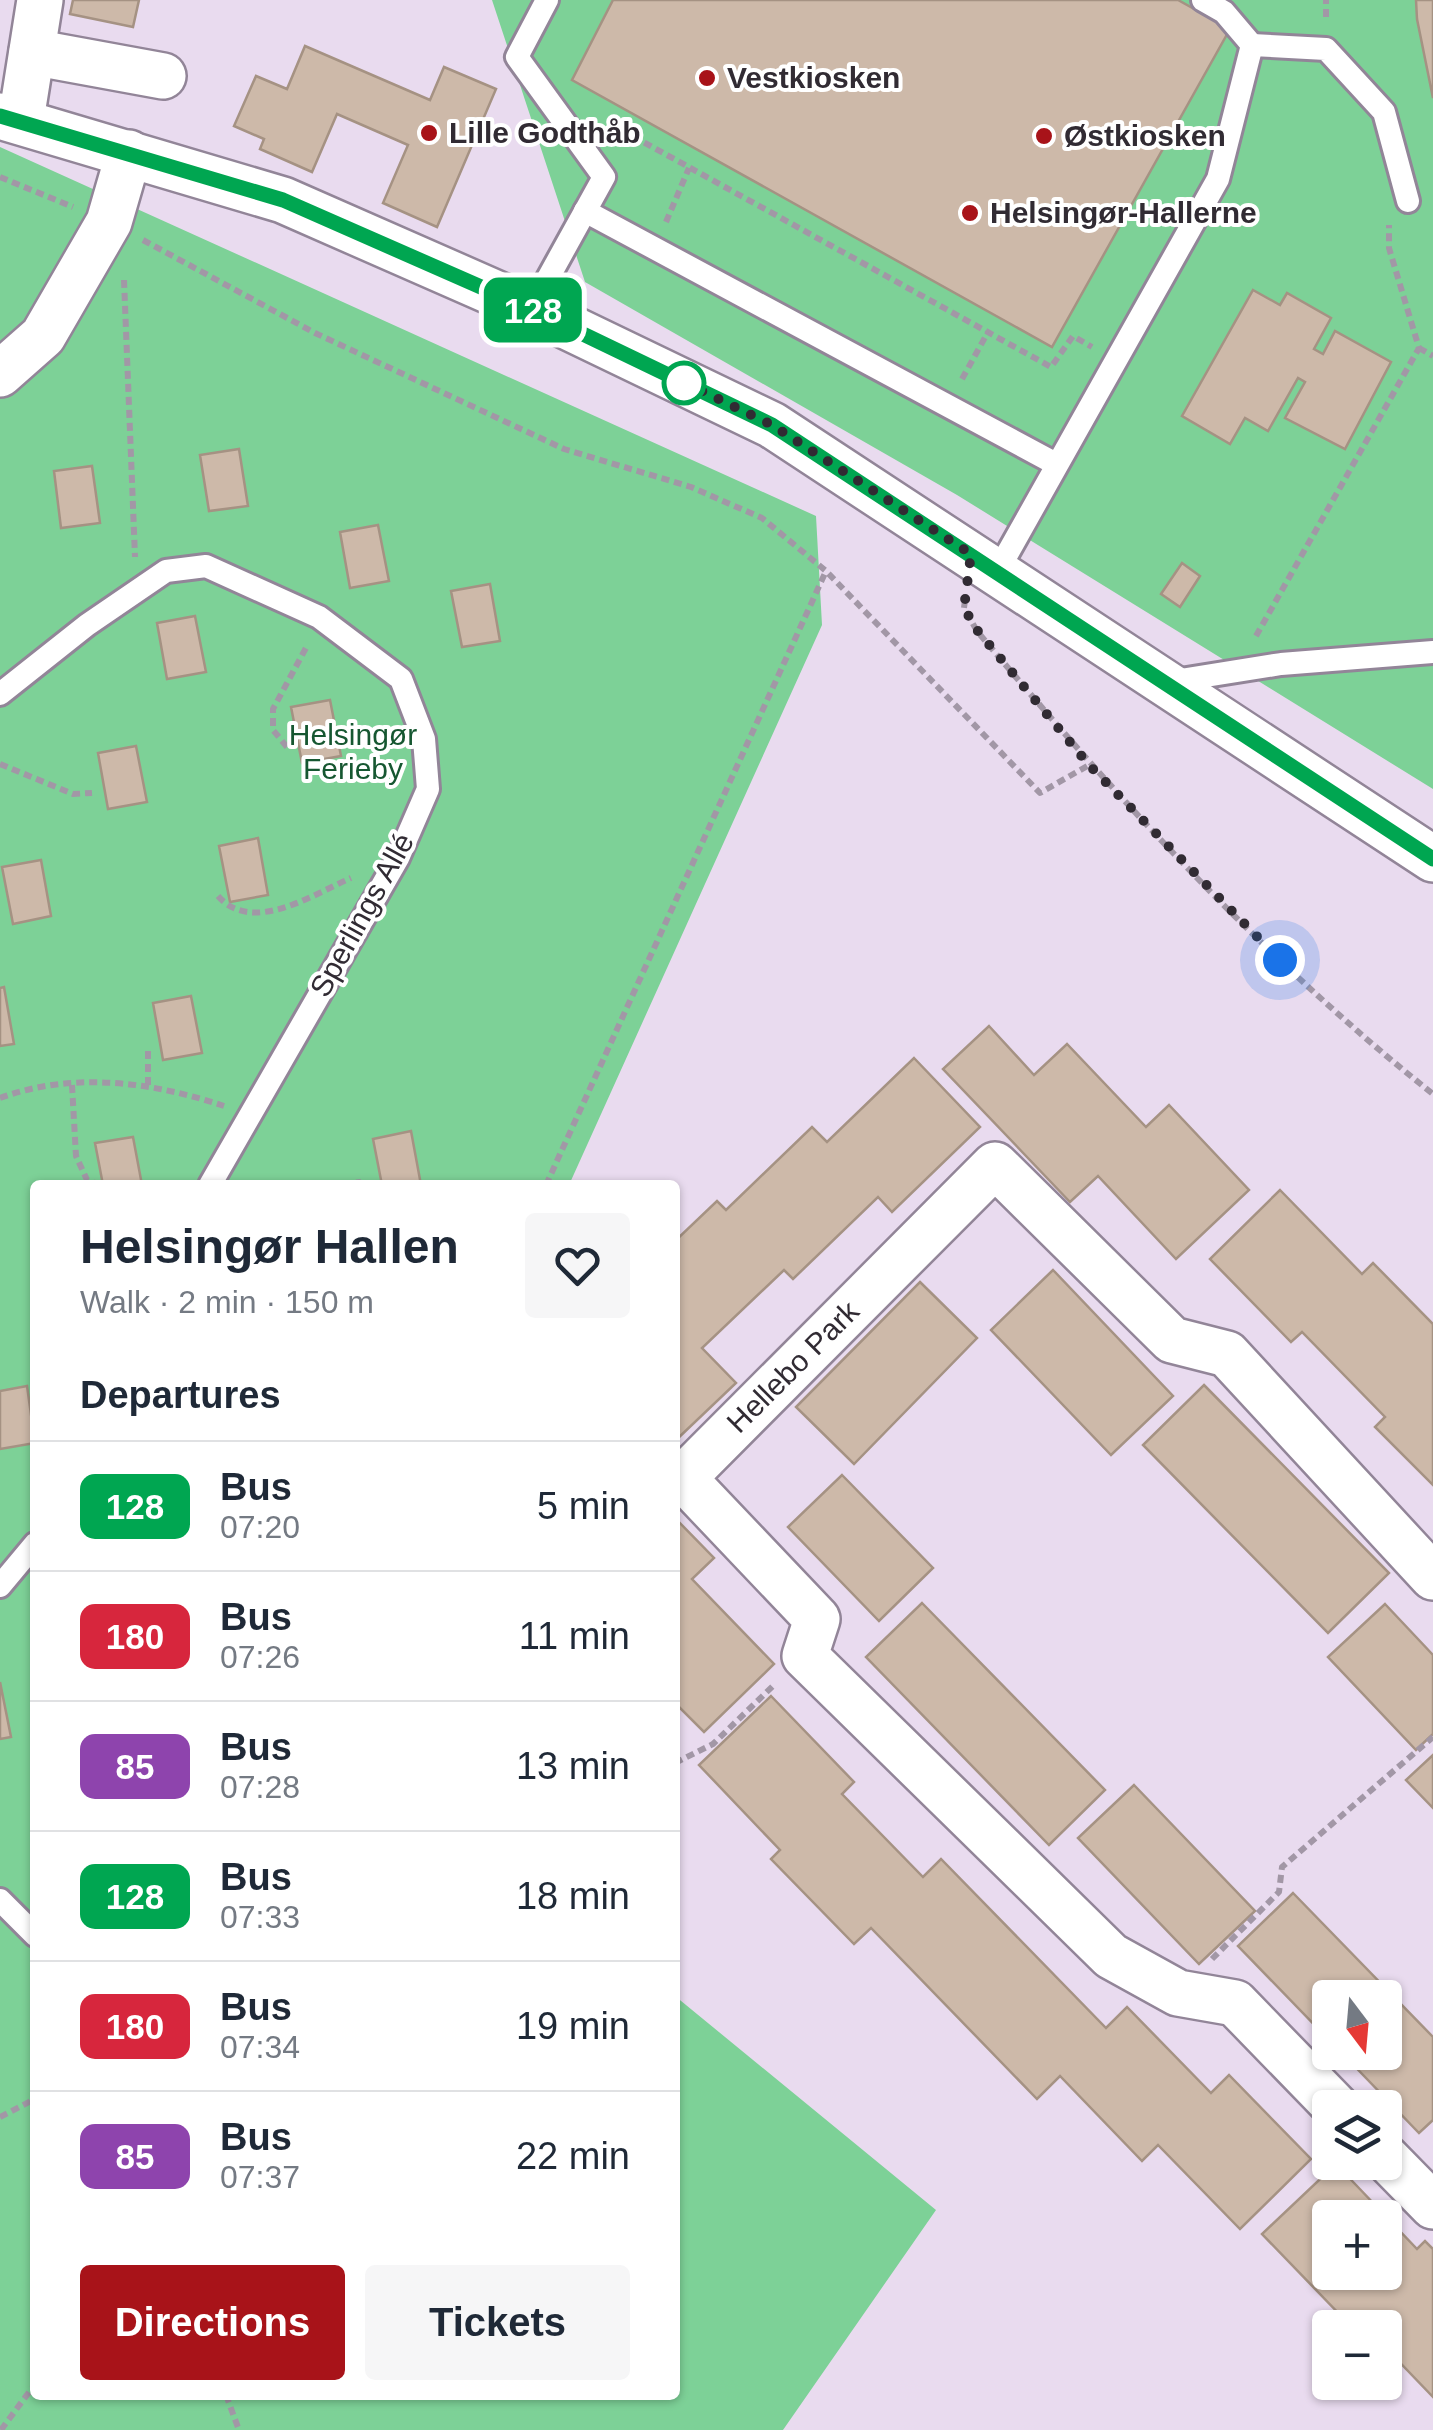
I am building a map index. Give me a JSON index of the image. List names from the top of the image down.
{
  "streets": {
    "street": ["Hellebo Park"],
    "lane": ["Sperlings Allé"]
  },
  "parks": ["Helsingør Ferieby"],
  "places": [
    "Vestkiosken",
    "Lille Godthåb",
    "Østkiosken",
    "Helsingør-Hallerne"
  ],
  "lines": ["bus line 128"],
  "north": "bottom",
  "page": {
    "on_map": "128",
    "heading": [
      ["Helsingør Hallen", "Walk · 2 min · 150 m"],
      "Departures"
    ],
    "list": [
      {
        "mark": "128",
        "name": "Bus",
        "note": "07:20",
        "value": "5 min"
      },
      {
        "mark": "180",
        "name": "Bus",
        "note": "07:26",
        "value": "11 min"
      },
      {
        "mark": "85",
        "name": "Bus",
        "note": "07:28",
        "value": "13 min"
      },
      {
        "mark": "128",
        "name": "Bus",
        "note": "07:33",
        "value": "18 min"
      },
      {
        "mark": "180",
        "name": "Bus",
        "note": "07:34",
        "value": "19 min"
      },
      {
        "mark": "85",
        "name": "Bus",
        "note": "07:37",
        "value": "22 min"
      }
    ],
    "map_buttons": ["+", "−"],
    "buttons": ["Directions", "Tickets"]
  }
}
